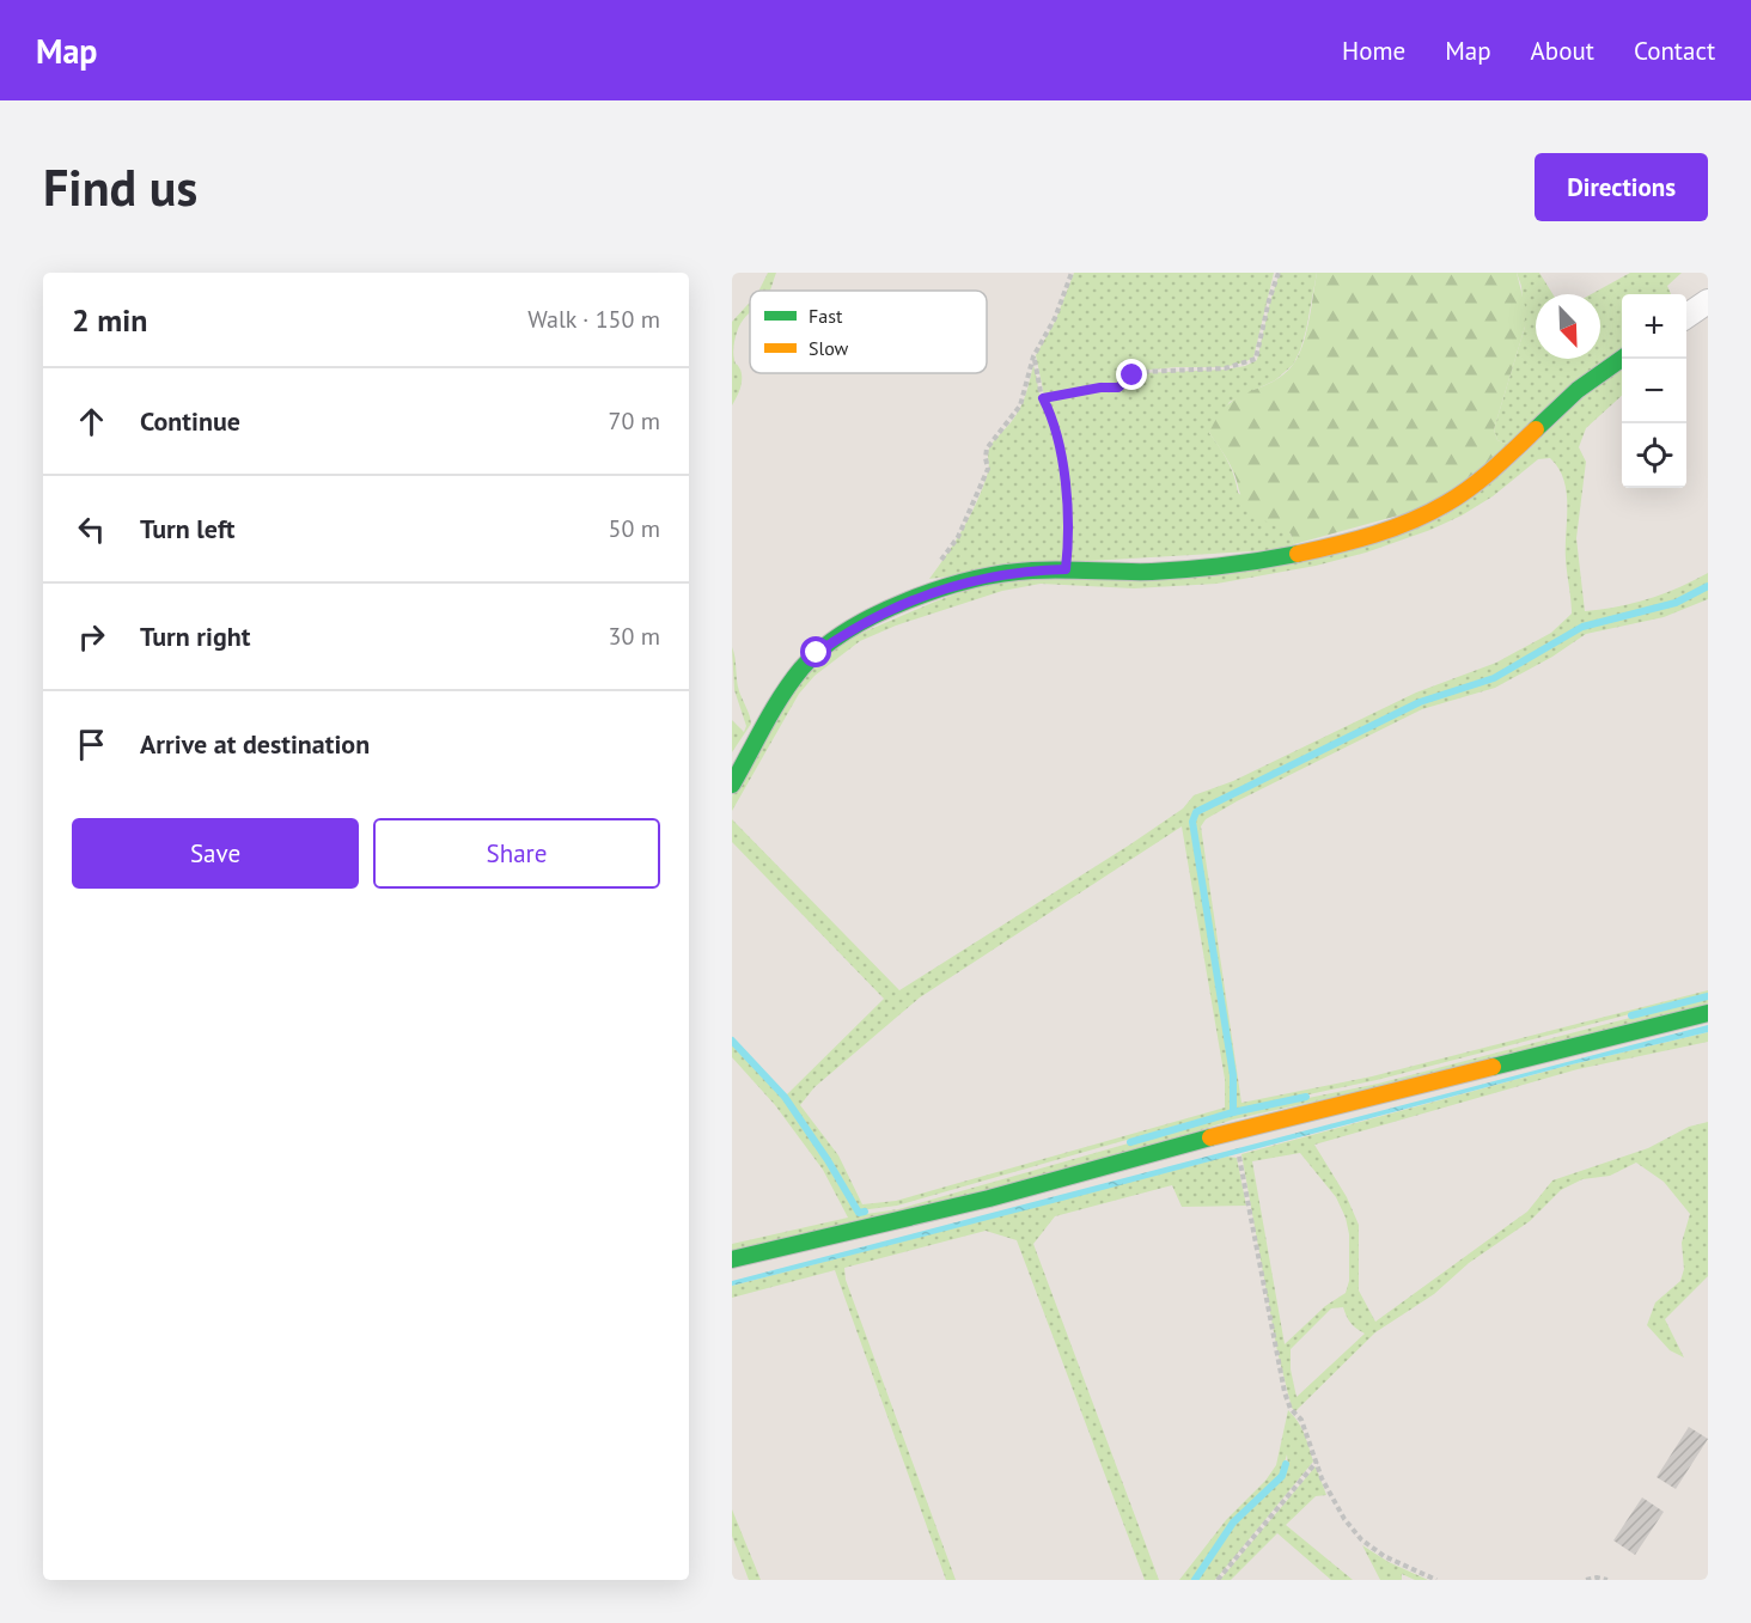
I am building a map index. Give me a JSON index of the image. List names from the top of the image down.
{
  "legend": ["Fast", "Slow"],
  "north": "bottom right",
  "page": {
    "header": "Map",
    "nav": [
      "Home",
      "Map",
      "About",
      "Contact"
    ],
    "buttons": [
      "Directions",
      ["Save", "Share"]
    ],
    "title": "Find us",
    "heading": ["2 min", "Walk · 150 m"],
    "map_buttons": ["+", "−"],
    "list": [
      ["Continue", "70 m"],
      ["Turn left", "50 m"],
      ["Turn right", "30 m"],
      "Arrive at destination"
    ]
  }
}
